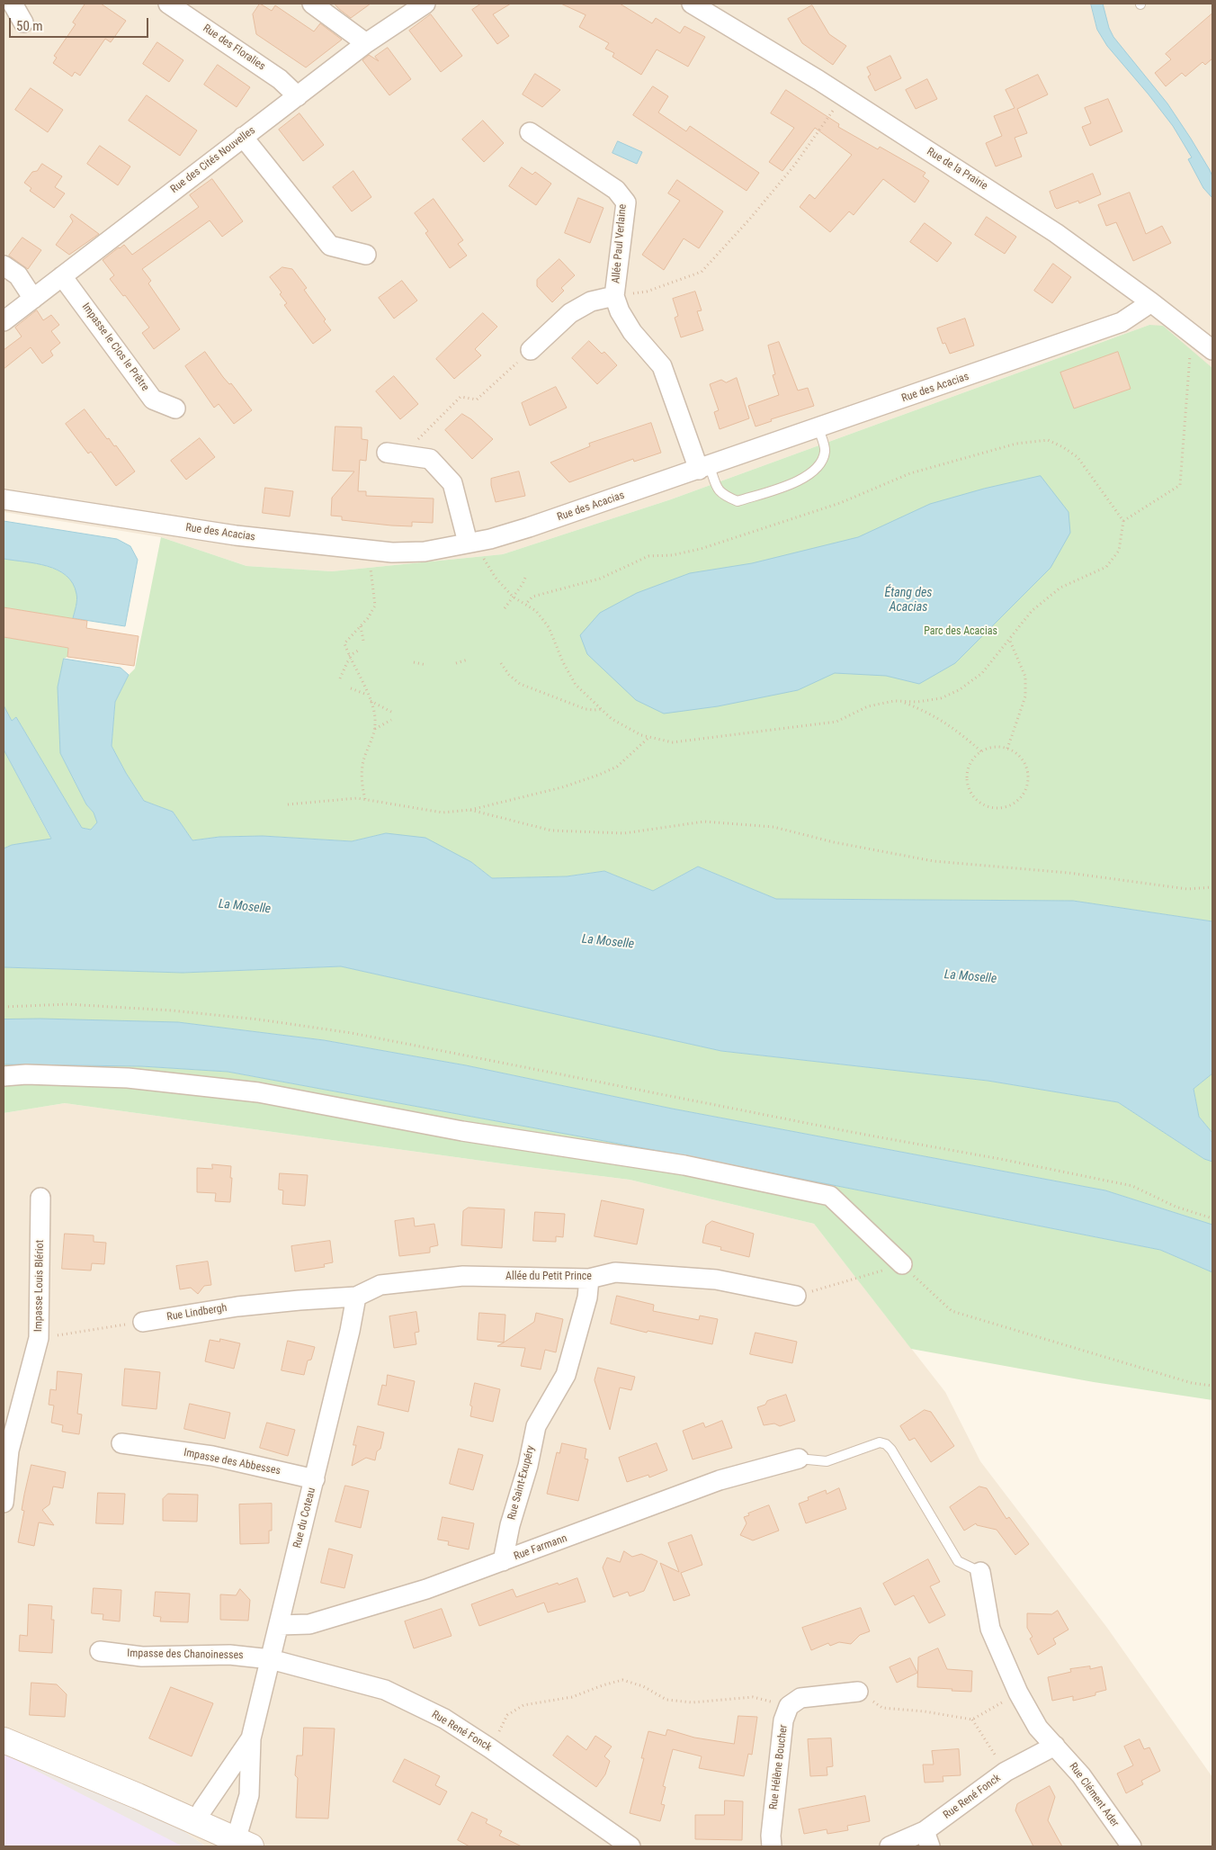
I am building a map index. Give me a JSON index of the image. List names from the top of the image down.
{
  "streets": {
    "street": [
      "Rue des Floralies",
      "Rue des Cités Nouvelles",
      "Rue de la Prairie",
      "Allée Paul Verlaine",
      "Impasse le Clos le Prêtre",
      "Rue des Acacias",
      "Allée du Petit Prince",
      "Impasse Louis Blériot",
      "Rue Lindbergh",
      "Impasse des Abbesses",
      "Rue Saint-Exupéry",
      "Rue du Coteau",
      "Rue Farmann",
      "Impasse des Chanoinesses",
      "Rue René Fonck",
      "Rue Hélène Boucher",
      "Rue Clément Ader"
    ]
  },
  "crossings": [
    ["Rue des Floralies", "Rue des Cités Nouvelles"],
    ["Rue des Cités Nouvelles", "Impasse le Clos le Prêtre"],
    ["Rue de la Prairie", "Rue des Acacias"],
    ["Allée Paul Verlaine", "Rue des Acacias"],
    ["Allée du Petit Prince", "Rue Lindbergh"],
    ["Allée du Petit Prince", "Rue Saint-Exupéry"],
    ["Allée du Petit Prince", "Rue du Coteau"],
    ["Rue Lindbergh", "Rue du Coteau"],
    ["Impasse des Abbesses", "Rue du Coteau"],
    ["Rue Saint-Exupéry", "Rue Farmann"],
    ["Rue du Coteau", "Rue Farmann"],
    ["Rue du Coteau", "Impasse des Chanoinesses"],
    ["Rue du Coteau", "Rue René Fonck"],
    ["Impasse des Chanoinesses", "Rue René Fonck"],
    ["Rue René Fonck", "Rue Clément Ader"]
  ],
  "water": ["Étang des Acacias", "La Moselle"],
  "parks": ["Parc des Acacias"],
  "scale_bar": "50 m"
}
